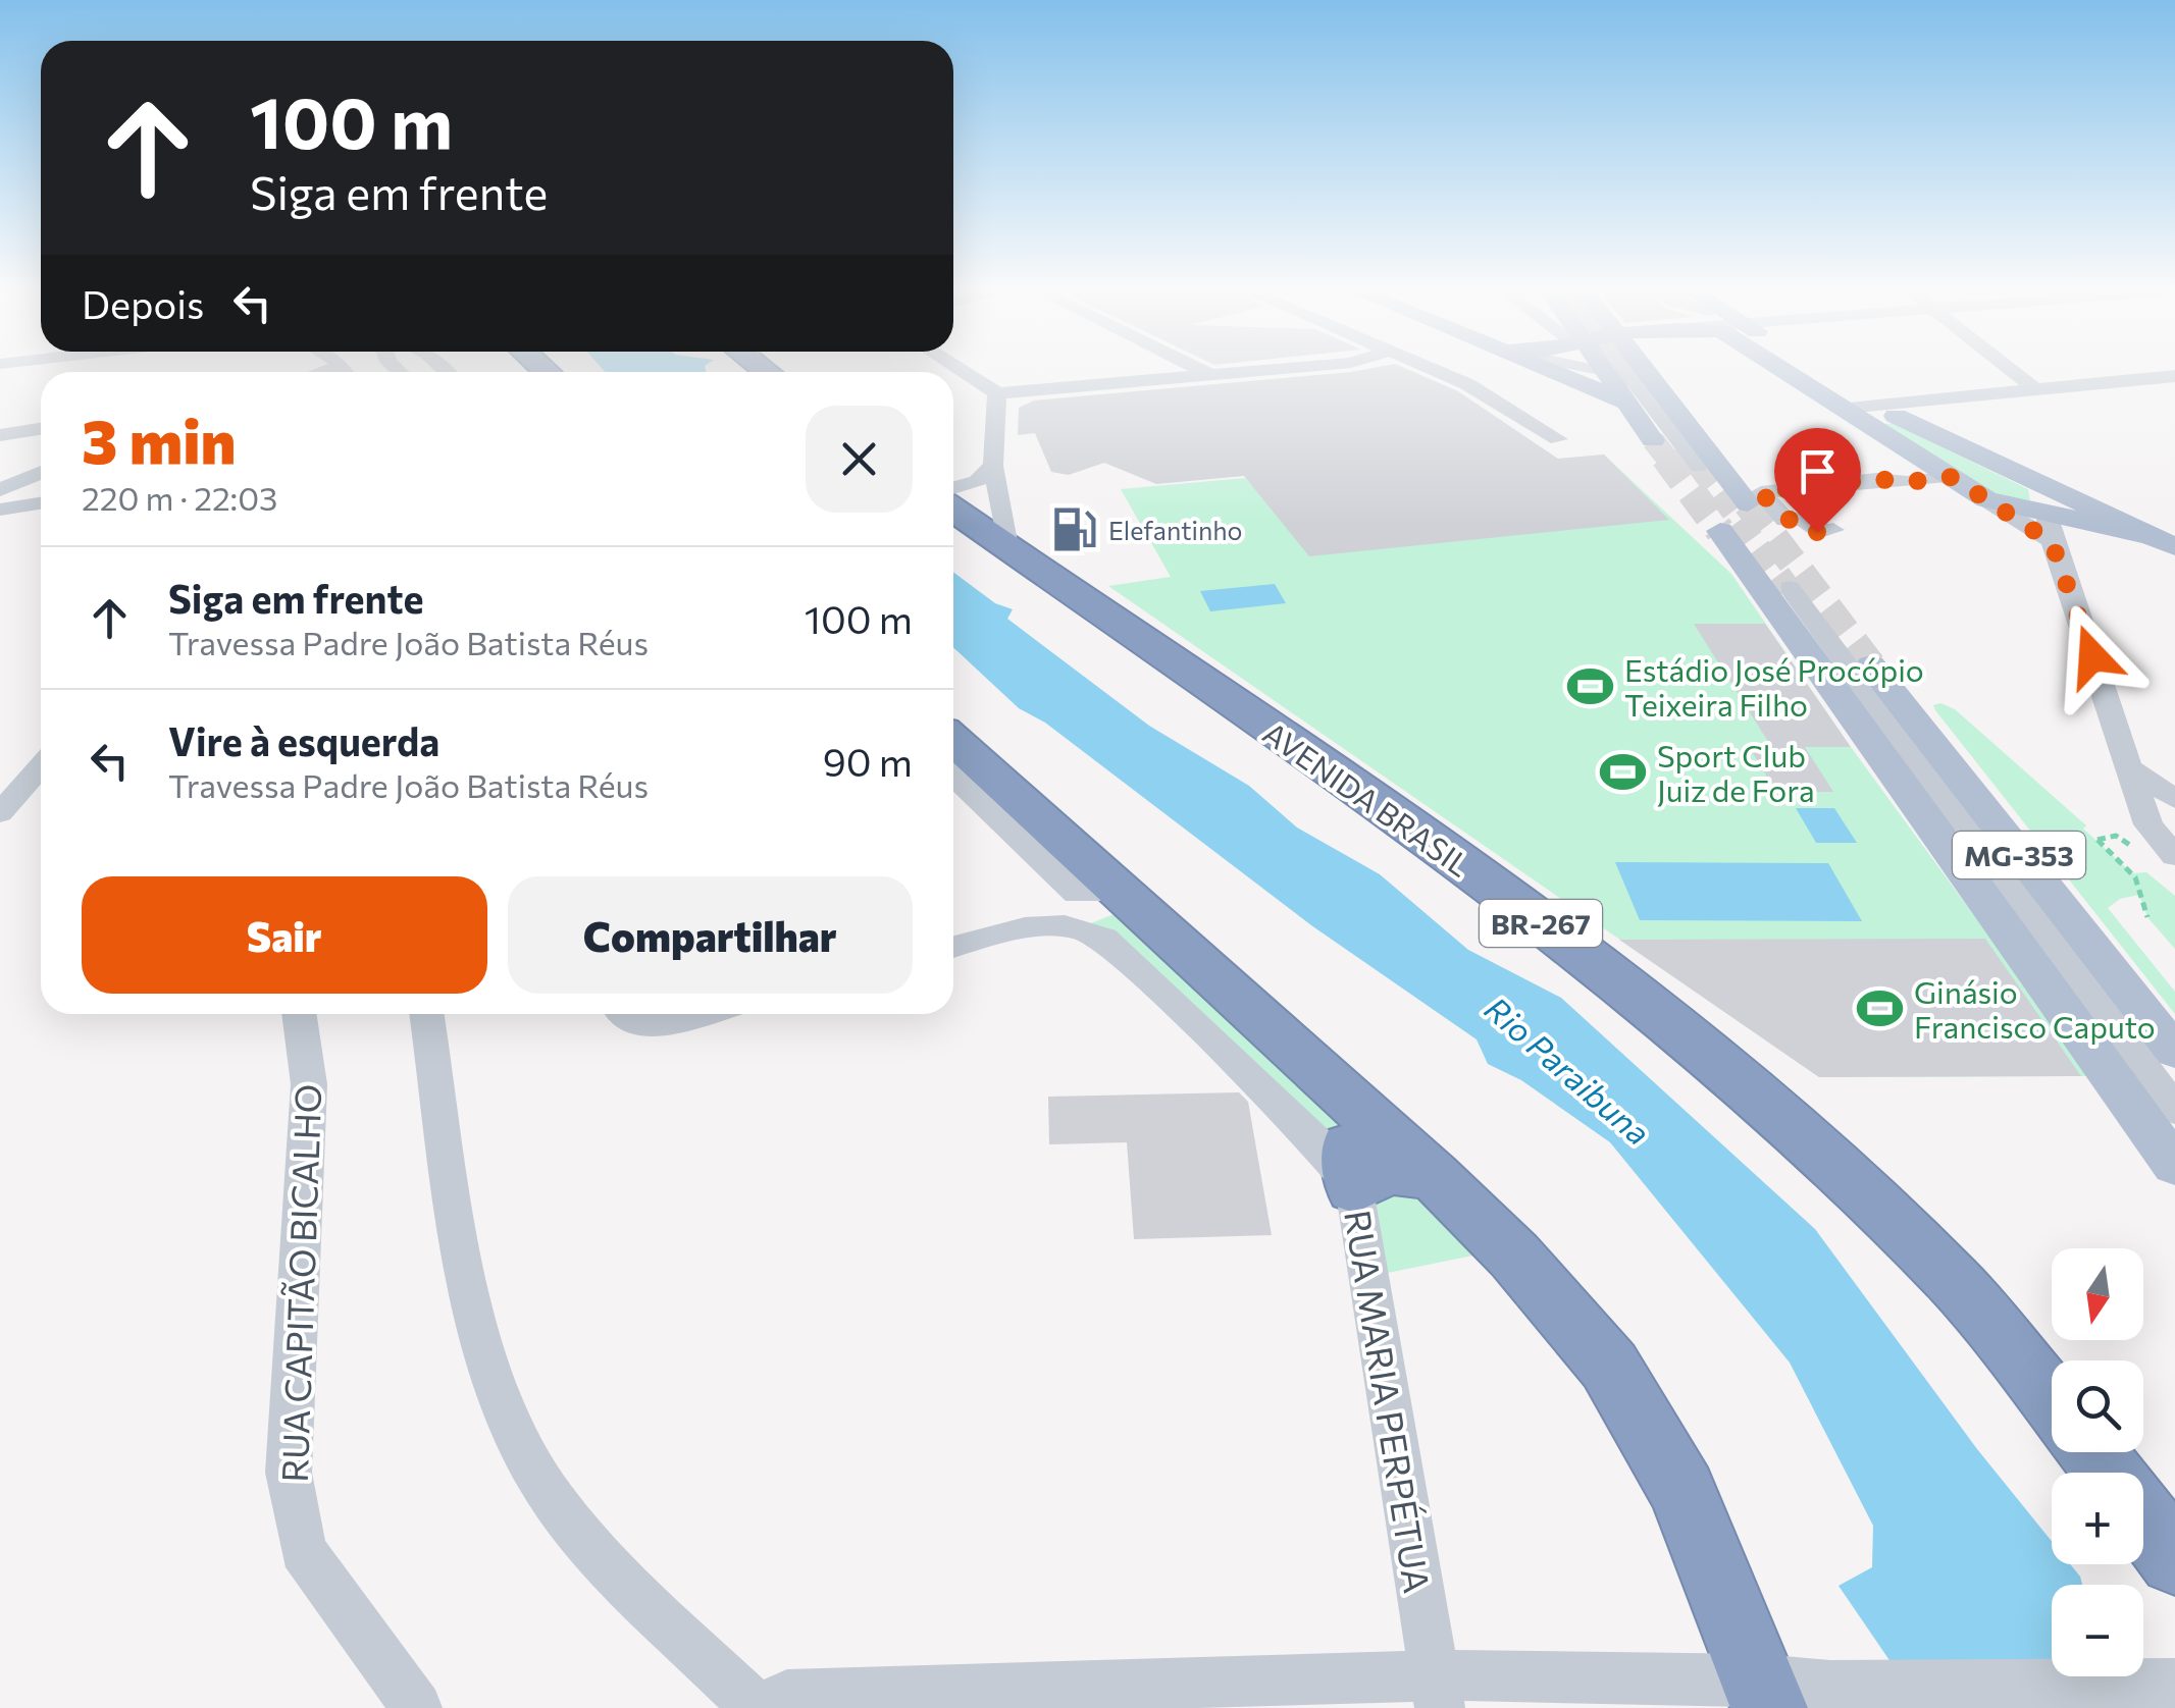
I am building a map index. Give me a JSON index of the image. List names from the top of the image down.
{
  "streets": {
    "highway": ["AVENIDA BRASIL", "BR-267"],
    "main road": ["MG-353"],
    "street": ["RUA CAPITÃO BICALHO", "RUA MARIA PERPÉTUA"]
  },
  "water": ["Rio Paraibuna"],
  "places": {
    "fuel station": ["Elefantinho"],
    "sports": ["Estádio José Procópio Teixeira Filho", "Sport Club Juiz de Fora", "Ginásio Francisco Caputo"]
  },
  "north": "bottom",
  "page": {
    "turn": ["100 m", "Siga em frente"],
    "then": "Depois",
    "heading": ["3 min", "220 m · 22:03"],
    "list": [
      {
        "name": "Siga em frente",
        "note": "Travessa Padre João Batista Réus",
        "value": "100 m"
      },
      {
        "name": "Vire à esquerda",
        "note": "Travessa Padre João Batista Réus",
        "value": "90 m"
      }
    ],
    "buttons": ["Sair", "Compartilhar"],
    "map_buttons": ["+", "−"]
  }
}
